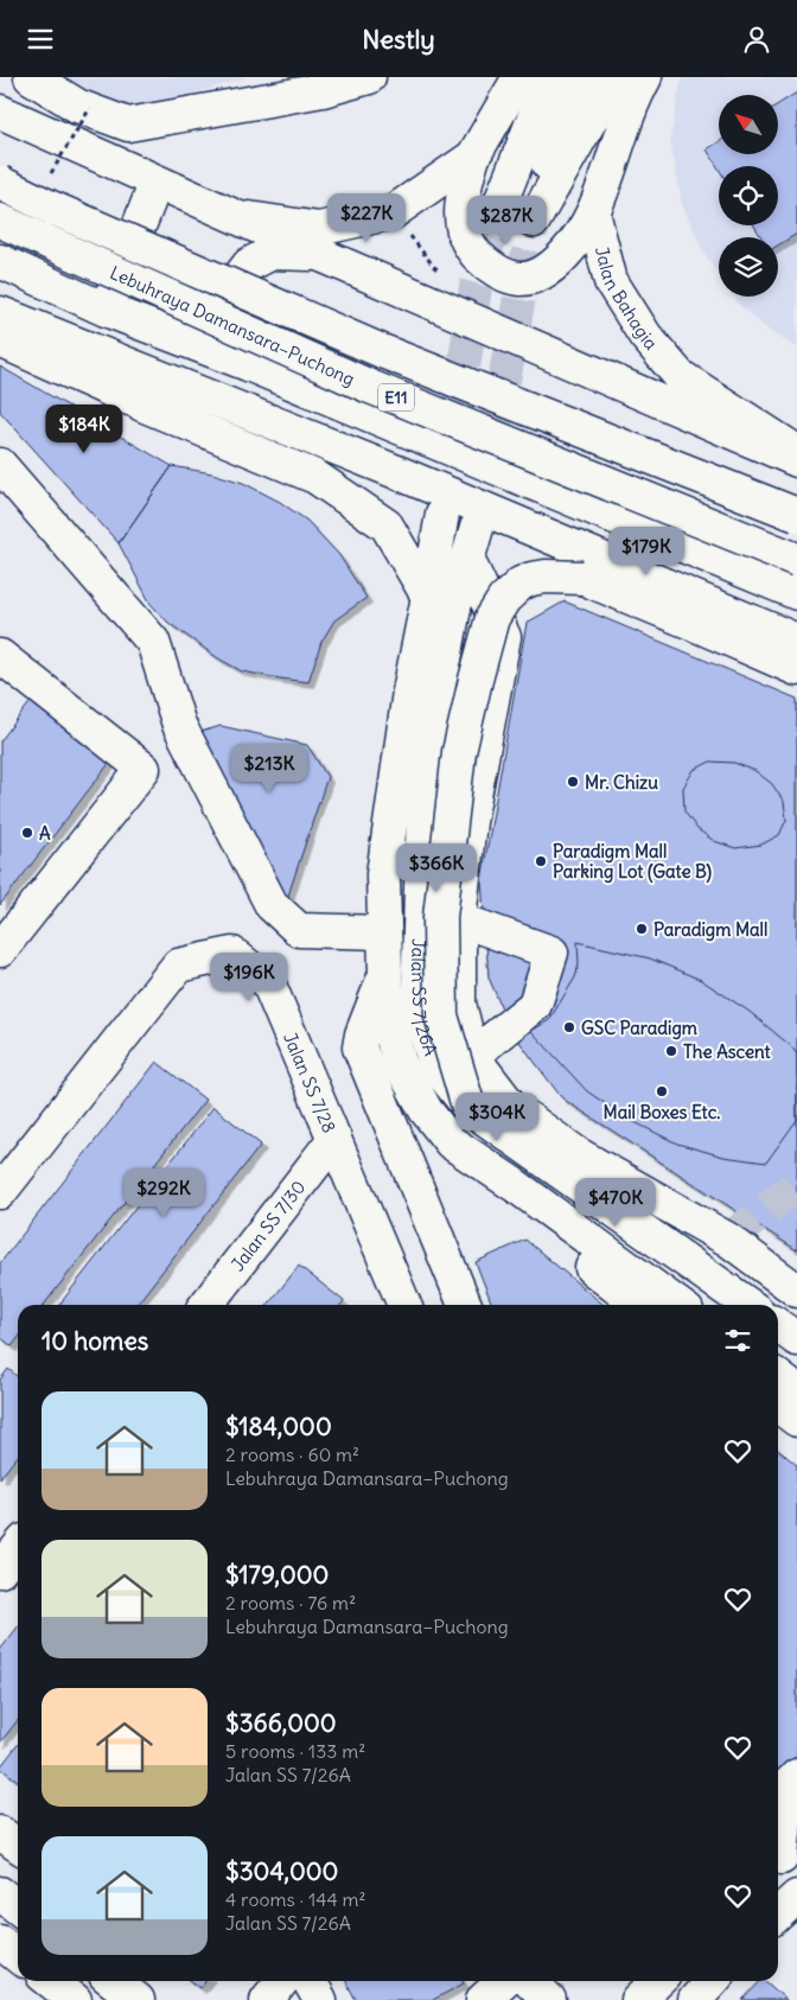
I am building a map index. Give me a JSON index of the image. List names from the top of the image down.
{
  "streets": {
    "main road": [
      "Jalan Bahagia",
      "Lebuhraya Damansara–Puchong",
      "E11",
      "Jalan SS 7/26A",
      "Jalan SS 7/28",
      "Jalan SS 7/30"
    ]
  },
  "crossings": [
    ["Jalan SS 7/28", "Jalan SS 7/30"]
  ],
  "places": [
    "Mr. Chizu",
    "A",
    "Paradigm Mall Parking Lot (Gate B)",
    "Paradigm Mall",
    "GSC Paradigm",
    "The Ascent",
    "Mail Boxes Etc."
  ],
  "north": "top left",
  "page": {
    "header": "Nestly",
    "price": [
      "$227K",
      "$287K",
      "$184K",
      "$179K",
      "$213K",
      "$366K",
      "$196K",
      "$304K",
      "$292K",
      "$470K"
    ],
    "heading": "10 homes",
    "list": [
      {
        "name": "$184,000",
        "note": "2 rooms · 60 m² · Lebuhraya Damansara–Puchong"
      },
      {
        "name": "$179,000",
        "note": "2 rooms · 76 m² · Lebuhraya Damansara–Puchong"
      },
      {
        "name": "$366,000",
        "note": "5 rooms · 133 m² · Jalan SS 7/26A"
      },
      {
        "name": "$304,000",
        "note": "4 rooms · 144 m² · Jalan SS 7/26A"
      }
    ]
  }
}
